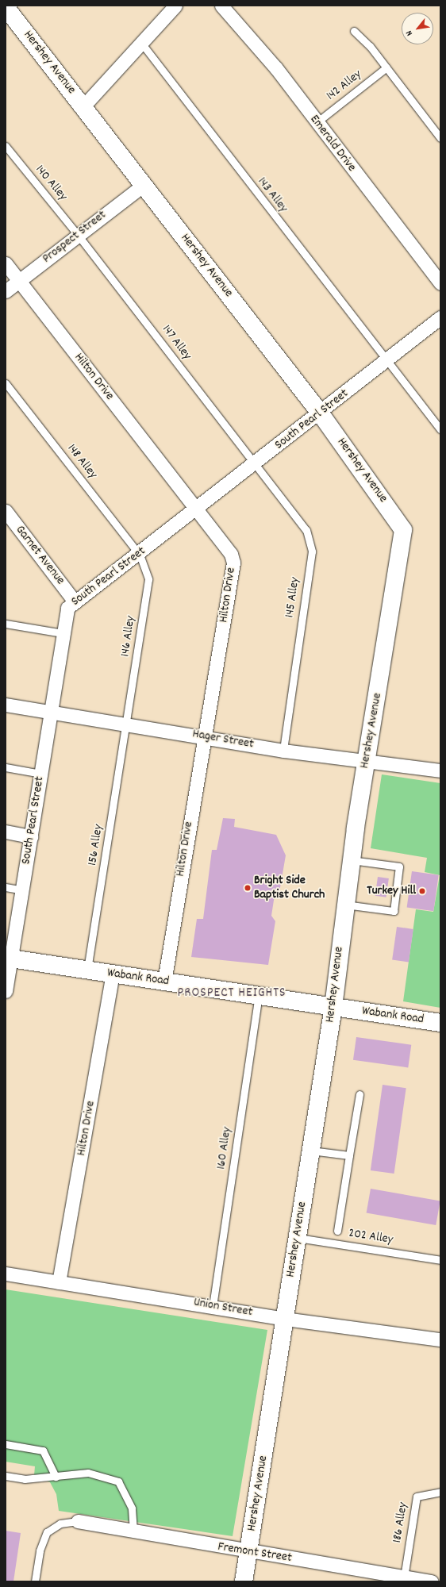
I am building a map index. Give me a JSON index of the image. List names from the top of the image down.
{
  "streets": {
    "main road": ["Hershey Avenue", "Wabank Road"],
    "street": [
      "Emerald Drive",
      "Prospect Street",
      "Hilton Drive",
      "South Pearl Street",
      "Garnet Avenue",
      "Hager Street",
      "Union Street",
      "Fremont Street"
    ],
    "lane": [
      "142 Alley",
      "140 Alley",
      "143 Alley",
      "147 Alley",
      "148 Alley",
      "145 Alley",
      "146 Alley",
      "156 Alley",
      "160 Alley",
      "202 Alley",
      "186 Alley"
    ]
  },
  "crossings": [
    ["Hershey Avenue", "Prospect Street"],
    ["Hershey Avenue", "South Pearl Street"],
    ["Hershey Avenue", "Hager Street"],
    ["Hershey Avenue", "Wabank Road"],
    ["Hershey Avenue", "202 Alley"],
    ["Hershey Avenue", "Union Street"],
    ["Hershey Avenue", "Fremont Street"],
    ["142 Alley", "Emerald Drive"],
    ["140 Alley", "Prospect Street"],
    ["140 Alley", "147 Alley"],
    ["143 Alley", "South Pearl Street"],
    ["Prospect Street", "147 Alley"],
    ["Prospect Street", "Hilton Drive"],
    ["147 Alley", "South Pearl Street"],
    ["147 Alley", "145 Alley"],
    ["Hilton Drive", "South Pearl Street"],
    ["Hilton Drive", "Hager Street"],
    ["Hilton Drive", "Wabank Road"],
    ["Hilton Drive", "Union Street"],
    ["South Pearl Street", "148 Alley"],
    ["South Pearl Street", "Garnet Avenue"],
    ["South Pearl Street", "145 Alley"],
    ["South Pearl Street", "146 Alley"],
    ["South Pearl Street", "Hager Street"],
    ["South Pearl Street", "Wabank Road"],
    ["148 Alley", "146 Alley"],
    ["145 Alley", "Hager Street"],
    ["146 Alley", "Hager Street"],
    ["146 Alley", "156 Alley"],
    ["Hager Street", "156 Alley"],
    ["156 Alley", "Wabank Road"],
    ["Wabank Road", "160 Alley"],
    ["160 Alley", "Union Street"],
    ["186 Alley", "Fremont Street"]
  ],
  "districts": ["PROSPECT HEIGHTS"],
  "places": ["Bright Side Baptist Church", "Turkey Hill"],
  "north": "bottom left"
}
